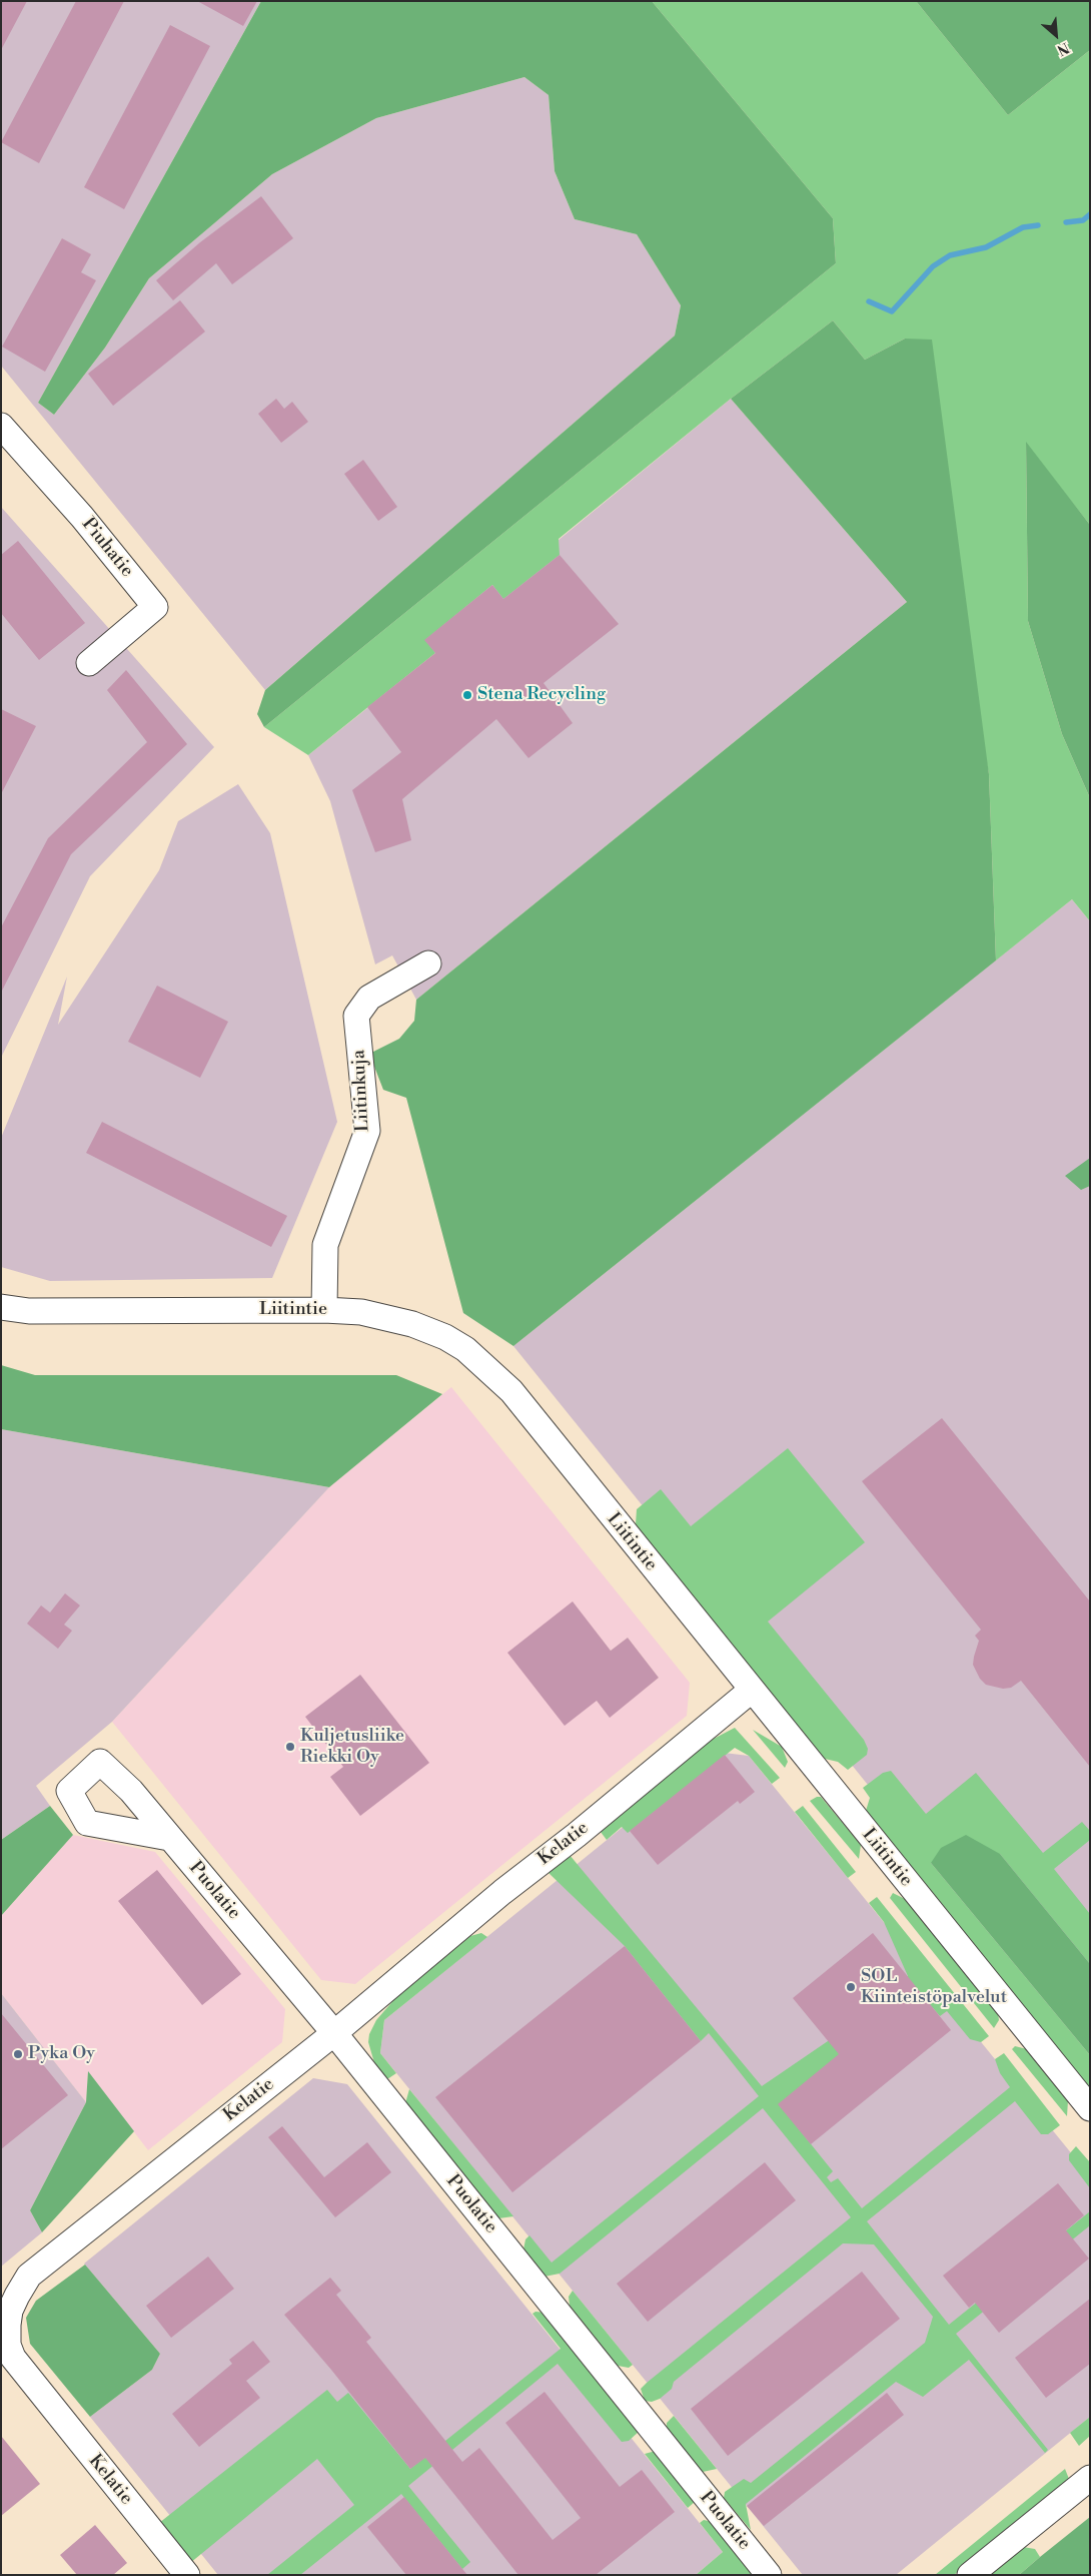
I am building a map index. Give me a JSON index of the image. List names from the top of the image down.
{
  "streets": {
    "street": [
      "Piuhatie",
      "Liitinkuja",
      "Liitintie",
      "Kelatie",
      "Puolatie"
    ]
  },
  "crossings": [
    ["Liitinkuja", "Liitintie"],
    ["Liitintie", "Kelatie"],
    ["Kelatie", "Puolatie"]
  ],
  "places": [
    "Stena Recycling",
    "Kuljetusliike Riekki Oy",
    "SOL Kiinteistöpalvelut",
    "Pyka Oy"
  ],
  "north": "bottom right"
}
